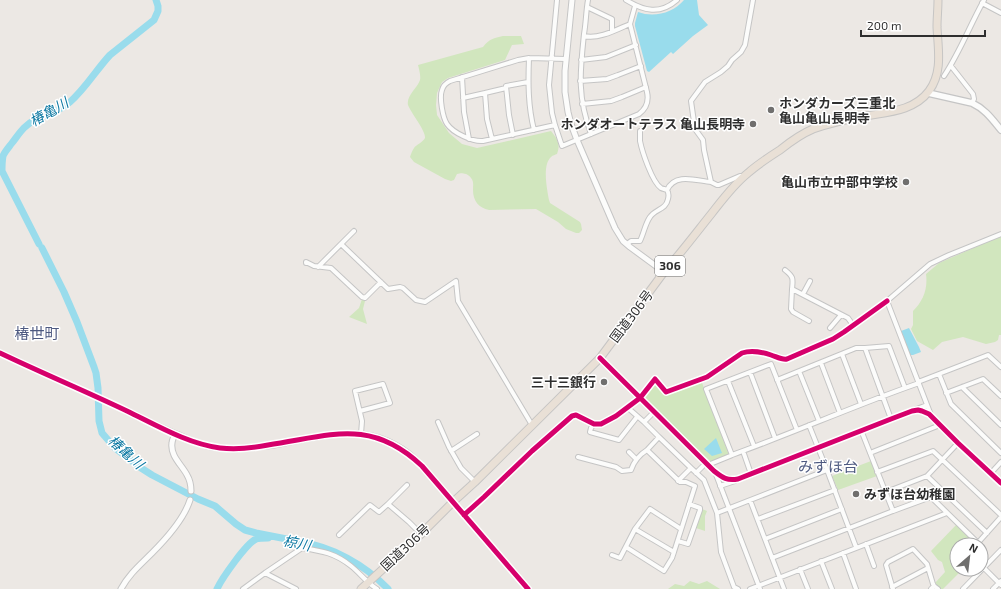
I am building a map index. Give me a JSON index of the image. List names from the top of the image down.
{
  "streets": {
    "highway": ["306", "国道306号"]
  },
  "districts": ["椿世町", "みずほ台"],
  "water": ["椿亀川", "椋川"],
  "places": [
    "ホンダカーズ三重北 亀山亀山長明寺",
    "ホンダオートテラス 亀山長明寺",
    "亀山市立中部中学校",
    "三十三銀行",
    "みずほ台幼稚園"
  ],
  "scale_bar": "200 m",
  "north": "top right"
}
